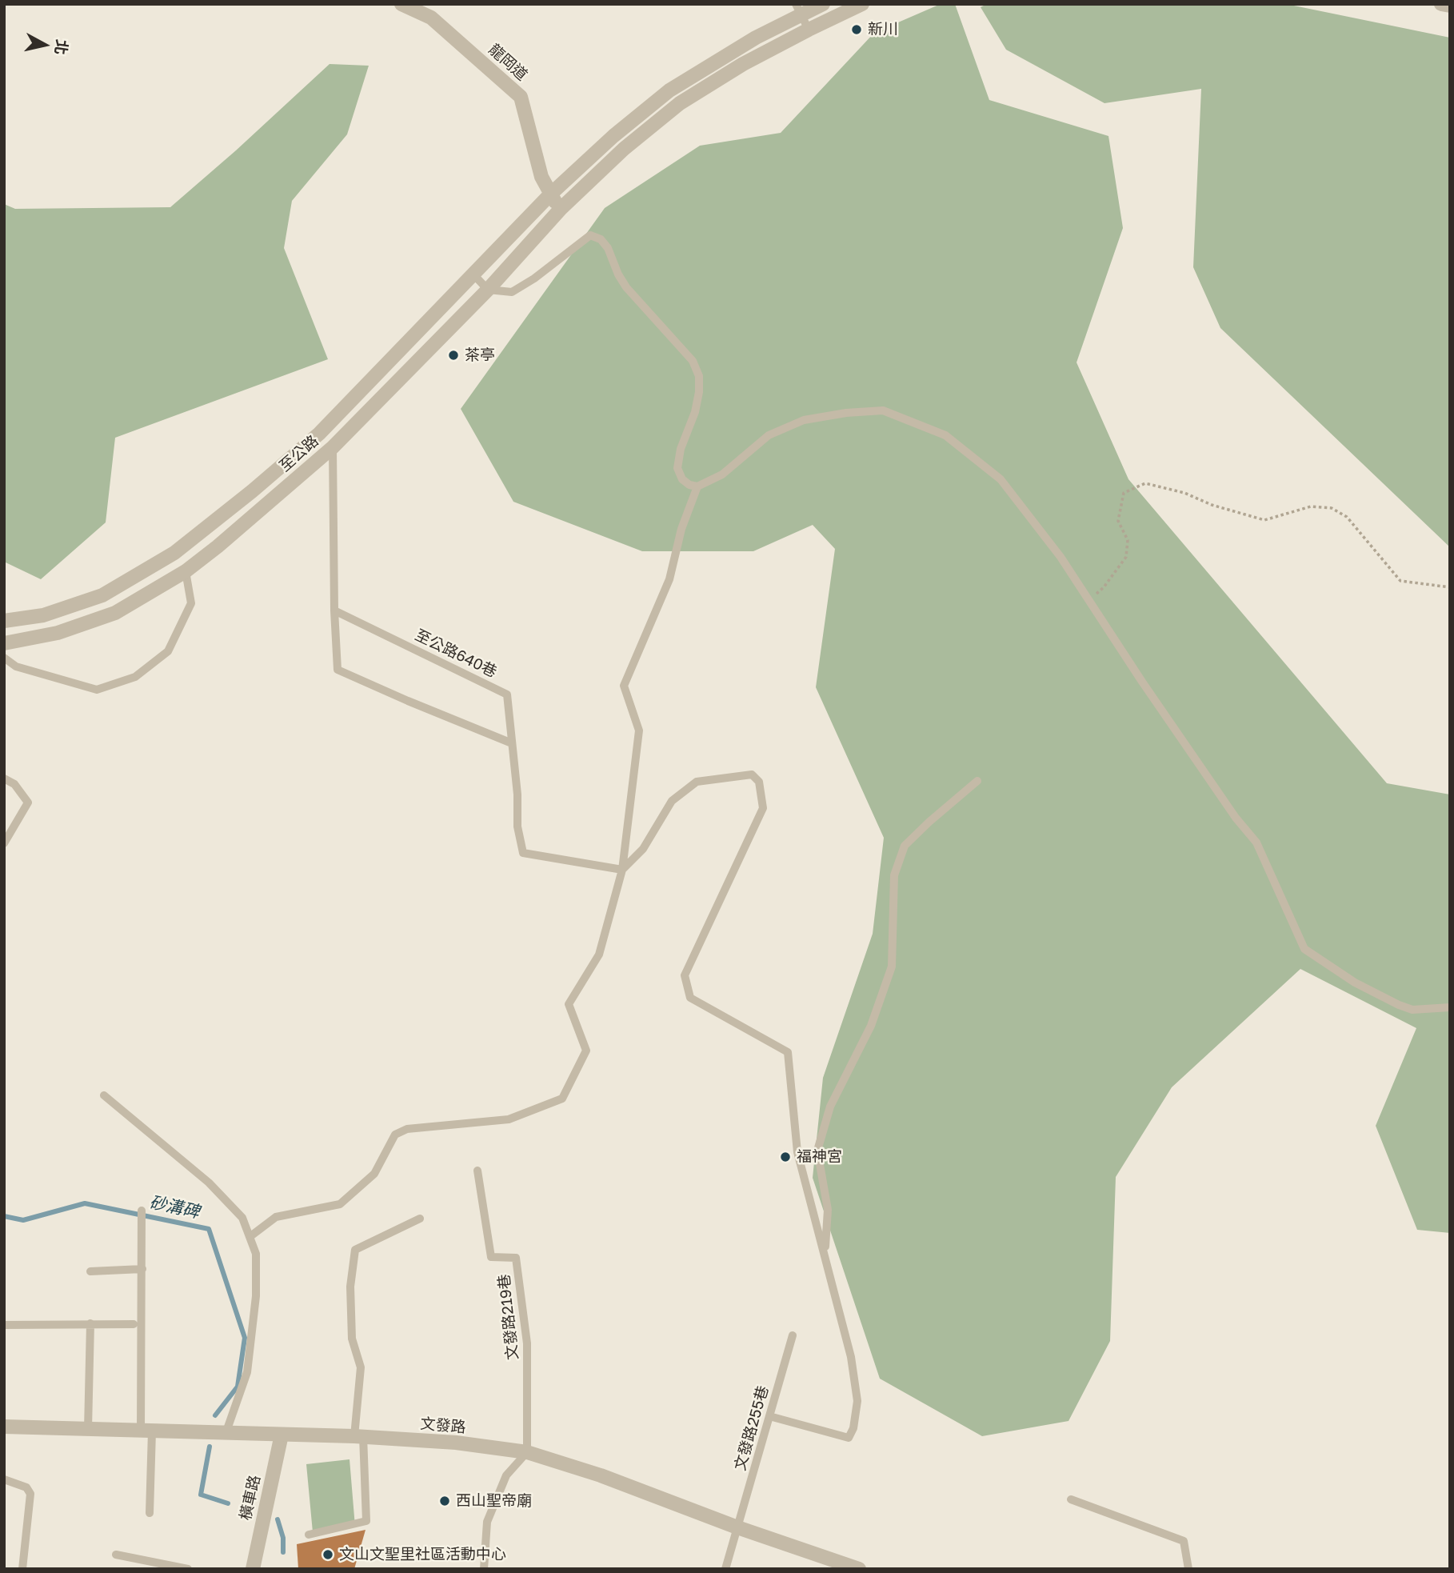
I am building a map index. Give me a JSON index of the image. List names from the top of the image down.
{
  "streets": {
    "street": [
      "龍岡道",
      "至公路",
      "文發路",
      "橫車路"
    ],
    "lane": ["至公路640巷", "文發路219巷", "文發路255巷"]
  },
  "crossings": [
    ["龍岡道", "至公路"],
    ["文發路219巷", "文發路"],
    ["文發路", "文發路255巷"],
    ["文發路", "橫車路"]
  ],
  "water": ["砂溝碑"],
  "places": [
    "新川",
    "茶亭",
    "福神宮",
    "西山聖帝廟",
    "文山文聖里社區活動中心"
  ],
  "north": "right"
}
